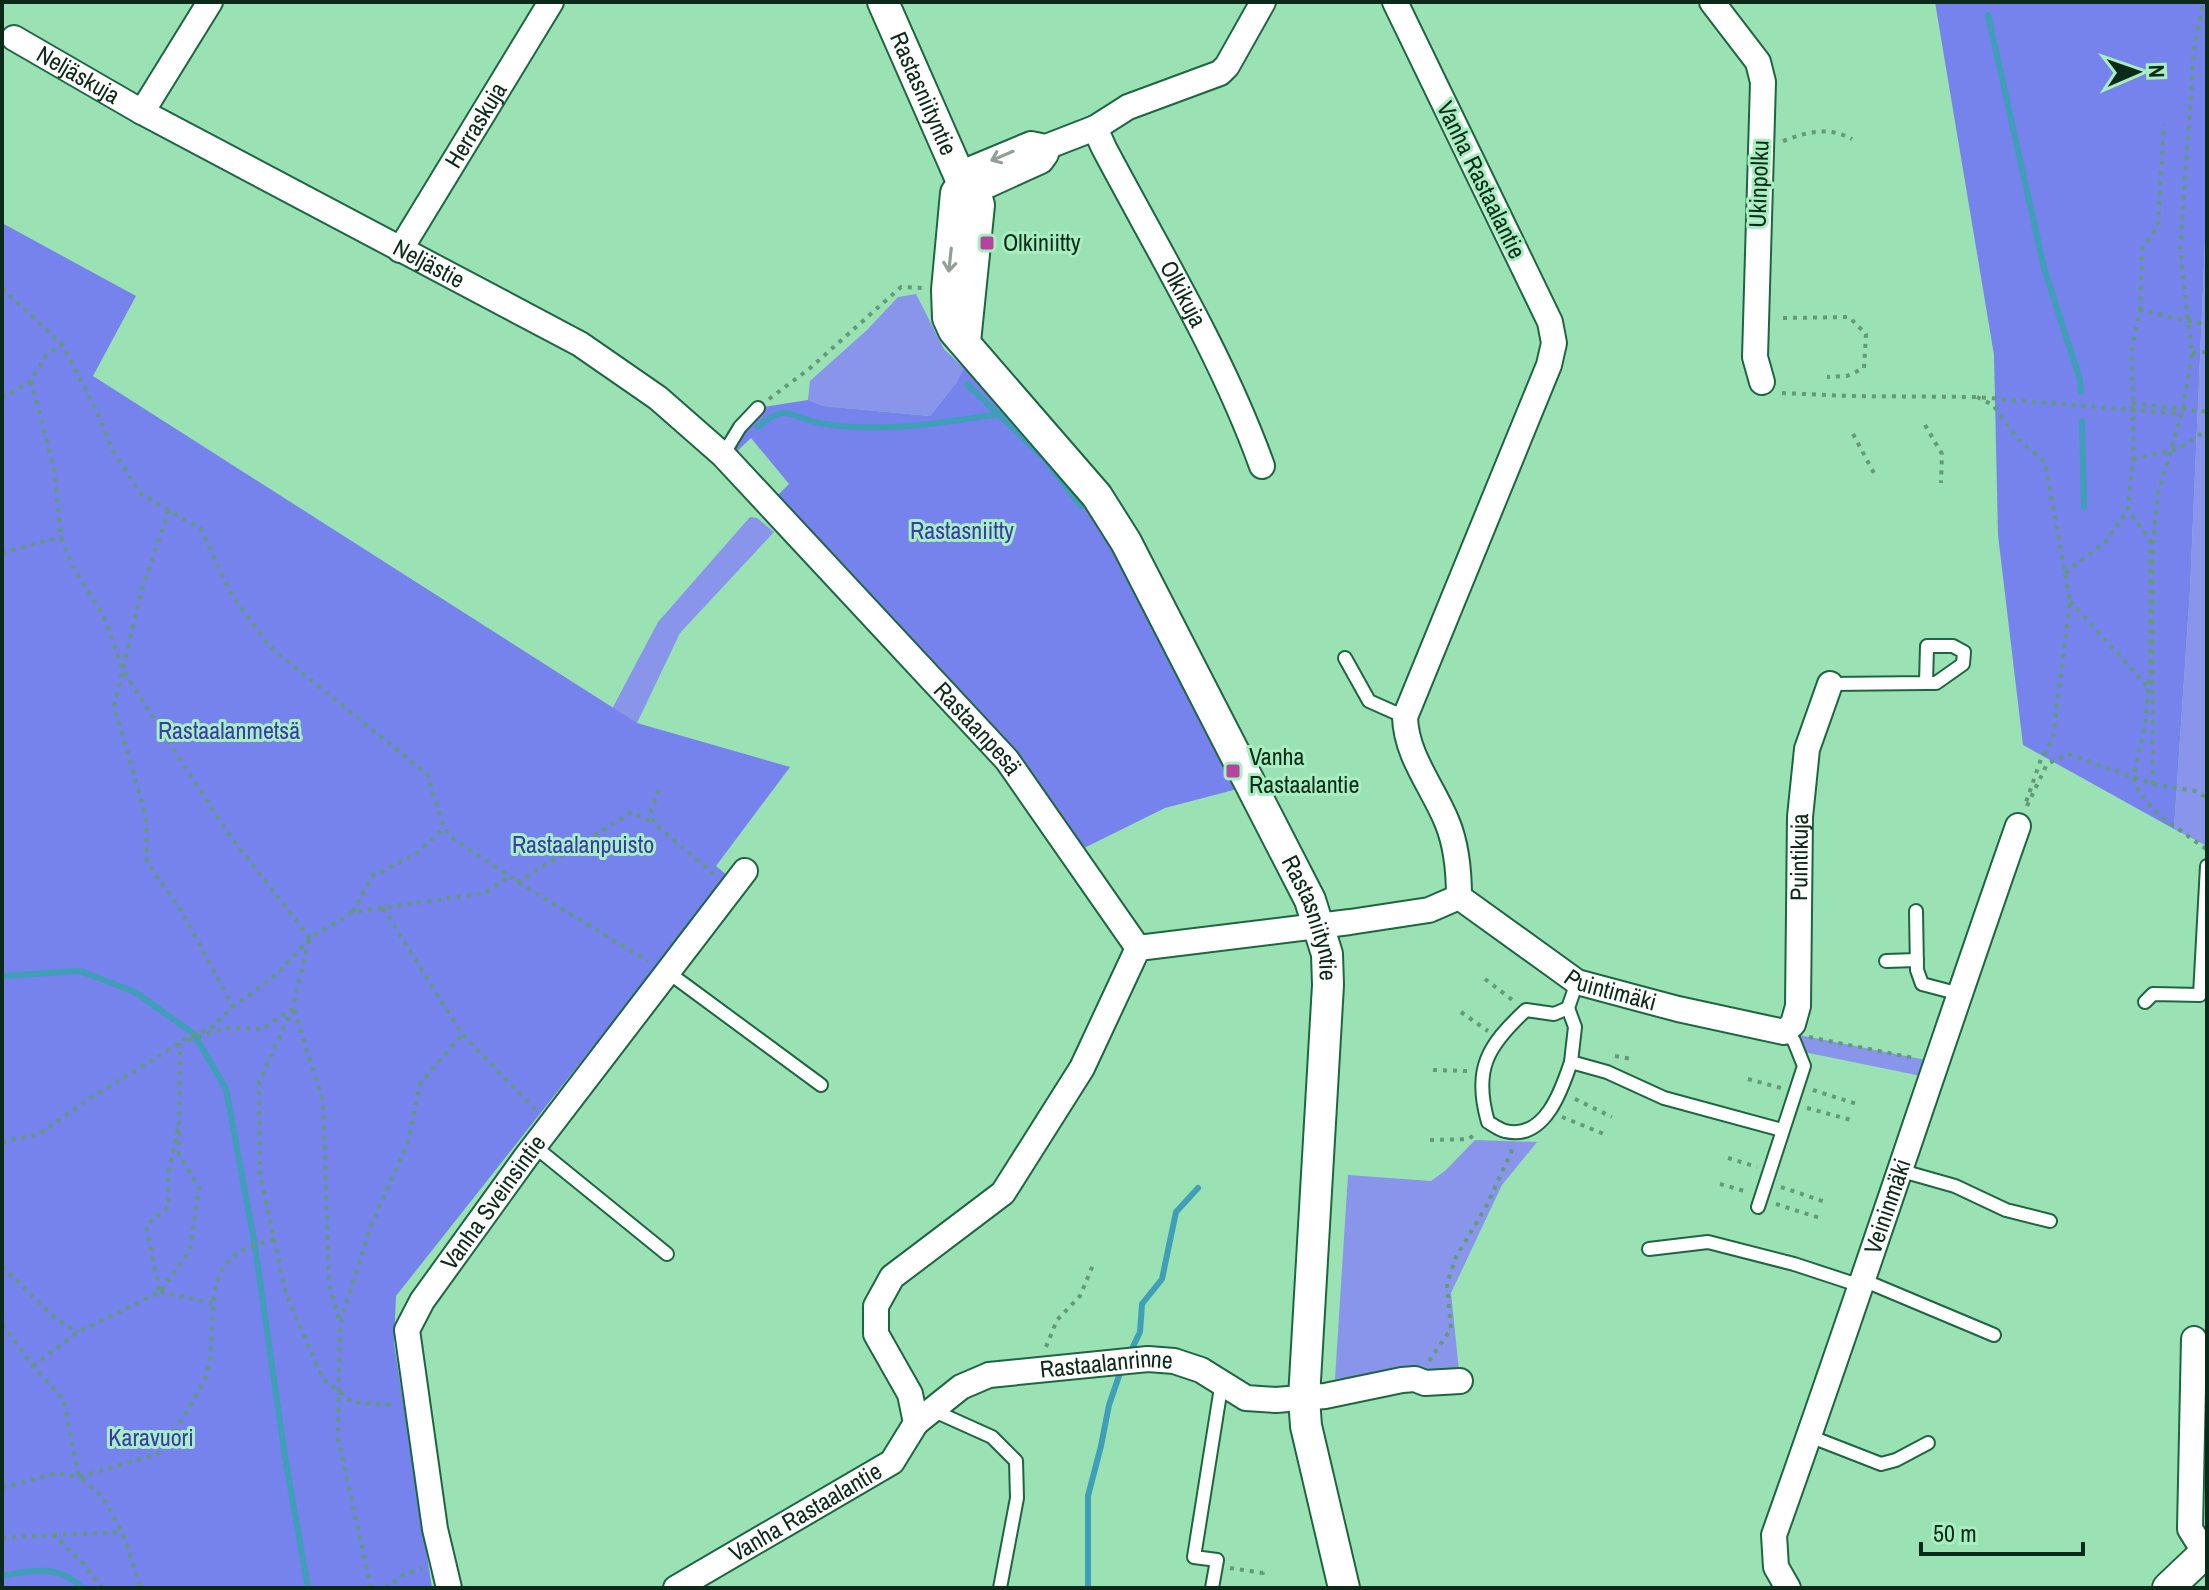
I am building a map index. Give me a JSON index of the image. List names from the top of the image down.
{
  "streets": {
    "street": [
      "Neljäskuja",
      "Rastasniityntie",
      "Herraskuja",
      "Vanha Rastaalantie",
      "Ukinpolku",
      "Neljästie",
      "Olkikuja",
      "Rastaanpesä",
      "Puintikuja",
      "Puintimäki",
      "Vanha Sveinsintie",
      "Veininmäki",
      "Rastaalanrinne"
    ]
  },
  "crossings": [
    ["Neljäskuja", "Neljästie"],
    ["Rastasniityntie", "Rastaalanrinne"],
    ["Herraskuja", "Neljästie"],
    ["Vanha Rastaalantie", "Rastaalanrinne"],
    ["Neljästie", "Rastaanpesä"],
    ["Puintikuja", "Puintimäki"]
  ],
  "parks": [
    "Rastasniitty",
    "Rastaalanmetsä",
    "Rastaalanpuisto",
    "Karavuori"
  ],
  "places": {
    "transit": ["Olkiniitty", "Vanha Rastaalantie"]
  },
  "scale_bar": "50 m",
  "north": "right"
}
